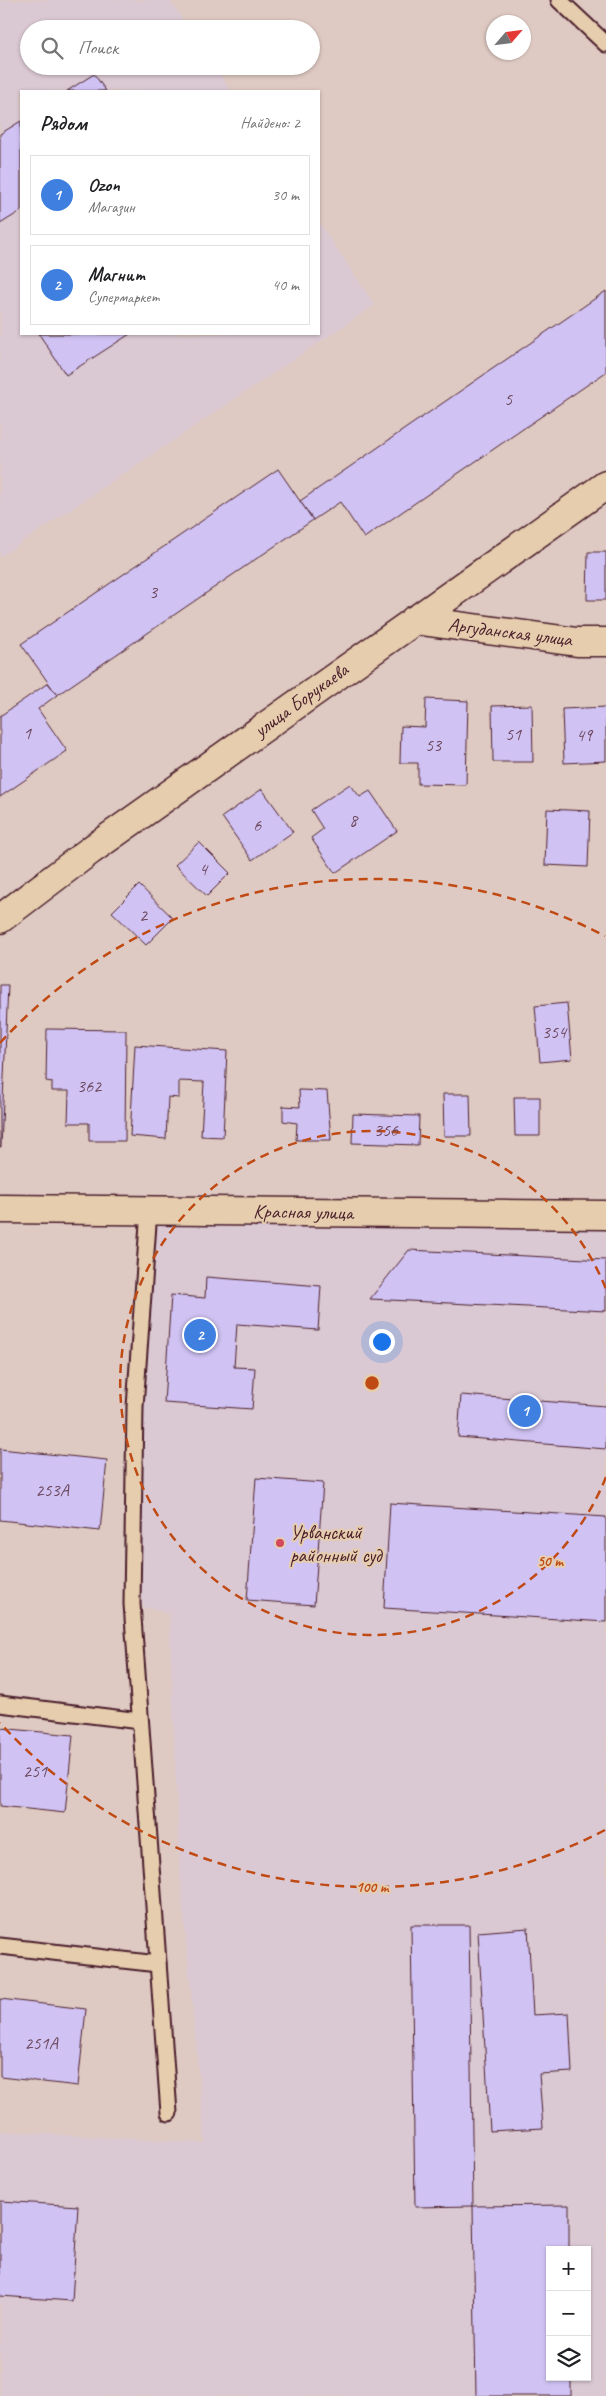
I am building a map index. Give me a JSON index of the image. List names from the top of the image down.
{
  "streets": {
    "street": ["Аргуданская улица", "улица Борукаева", "Красная улица"]
  },
  "crossings": [
    ["Аргуданская улица", "улица Борукаева"]
  ],
  "places": ["Урванский районный суд"],
  "house_numbers": [
    "5",
    "3",
    "1",
    "51",
    "49",
    "53",
    "8",
    "6",
    "4",
    "2",
    "354",
    "362",
    "356",
    "253А",
    "251",
    "251А"
  ],
  "north": "top right",
  "page": {
    "search": "Поиск",
    "heading": ["Рядом", "Найдено: 2"],
    "list": [
      {
        "mark": "1",
        "name": "Ozon",
        "note": "Магазин",
        "value": "30 m"
      },
      {
        "mark": "2",
        "name": "Магнит",
        "note": "Супермаркет",
        "value": "40 m"
      }
    ],
    "pins": ["2", "1"],
    "map_buttons": ["+", "−"]
  },
  "rings": ["50 m", "100 m"]
}
